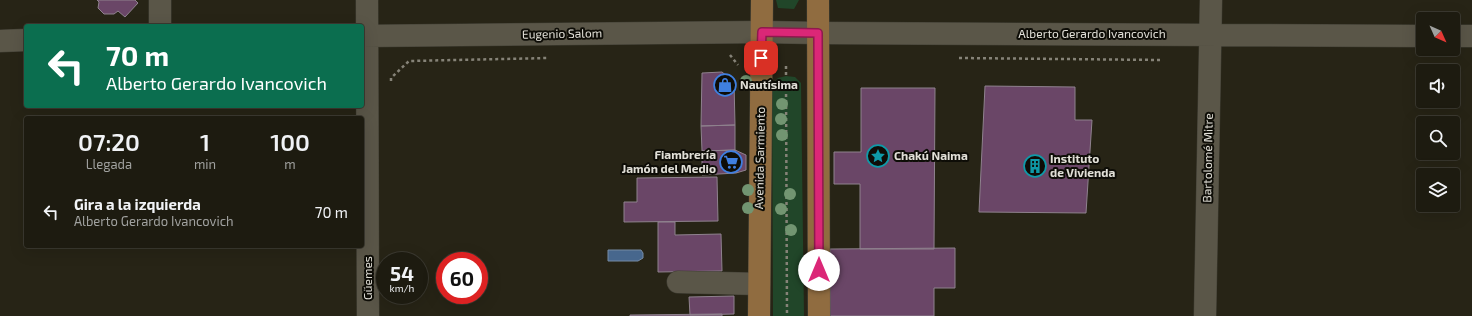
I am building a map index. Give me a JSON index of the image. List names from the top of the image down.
{
  "streets": {
    "main road": ["Avenida Sarmiento"],
    "street": [
      "Eugenio Salom",
      "Alberto Gerardo Ivancovich",
      "Bartolomé Mitre",
      "Güemes"
    ]
  },
  "crossings": [
    ["Eugenio Salom", "Alberto Gerardo Ivancovich"],
    ["Eugenio Salom", "Avenida Sarmiento"],
    ["Eugenio Salom", "Güemes"],
    ["Alberto Gerardo Ivancovich", "Avenida Sarmiento"],
    ["Alberto Gerardo Ivancovich", "Bartolomé Mitre"]
  ],
  "places": {
    "shop": ["Nautísima"],
    "place": ["Chakú Naima"],
    "supermarket": ["Fiambrería Jamón del Medio"],
    "building": ["Instituto de Vivienda"]
  },
  "north": "bottom right",
  "page": {
    "turn": ["70 m", "Alberto Gerardo Ivancovich"],
    "eta": [
      "07:20",
      "Llegada",
      "1",
      "min",
      "100",
      "m"
    ],
    "list": [
      {
        "name": "Gira a la izquierda",
        "note": "Alberto Gerardo Ivancovich",
        "value": "70 m"
      }
    ],
    "speed": "54 km/h",
    "limit": "60"
  }
}
